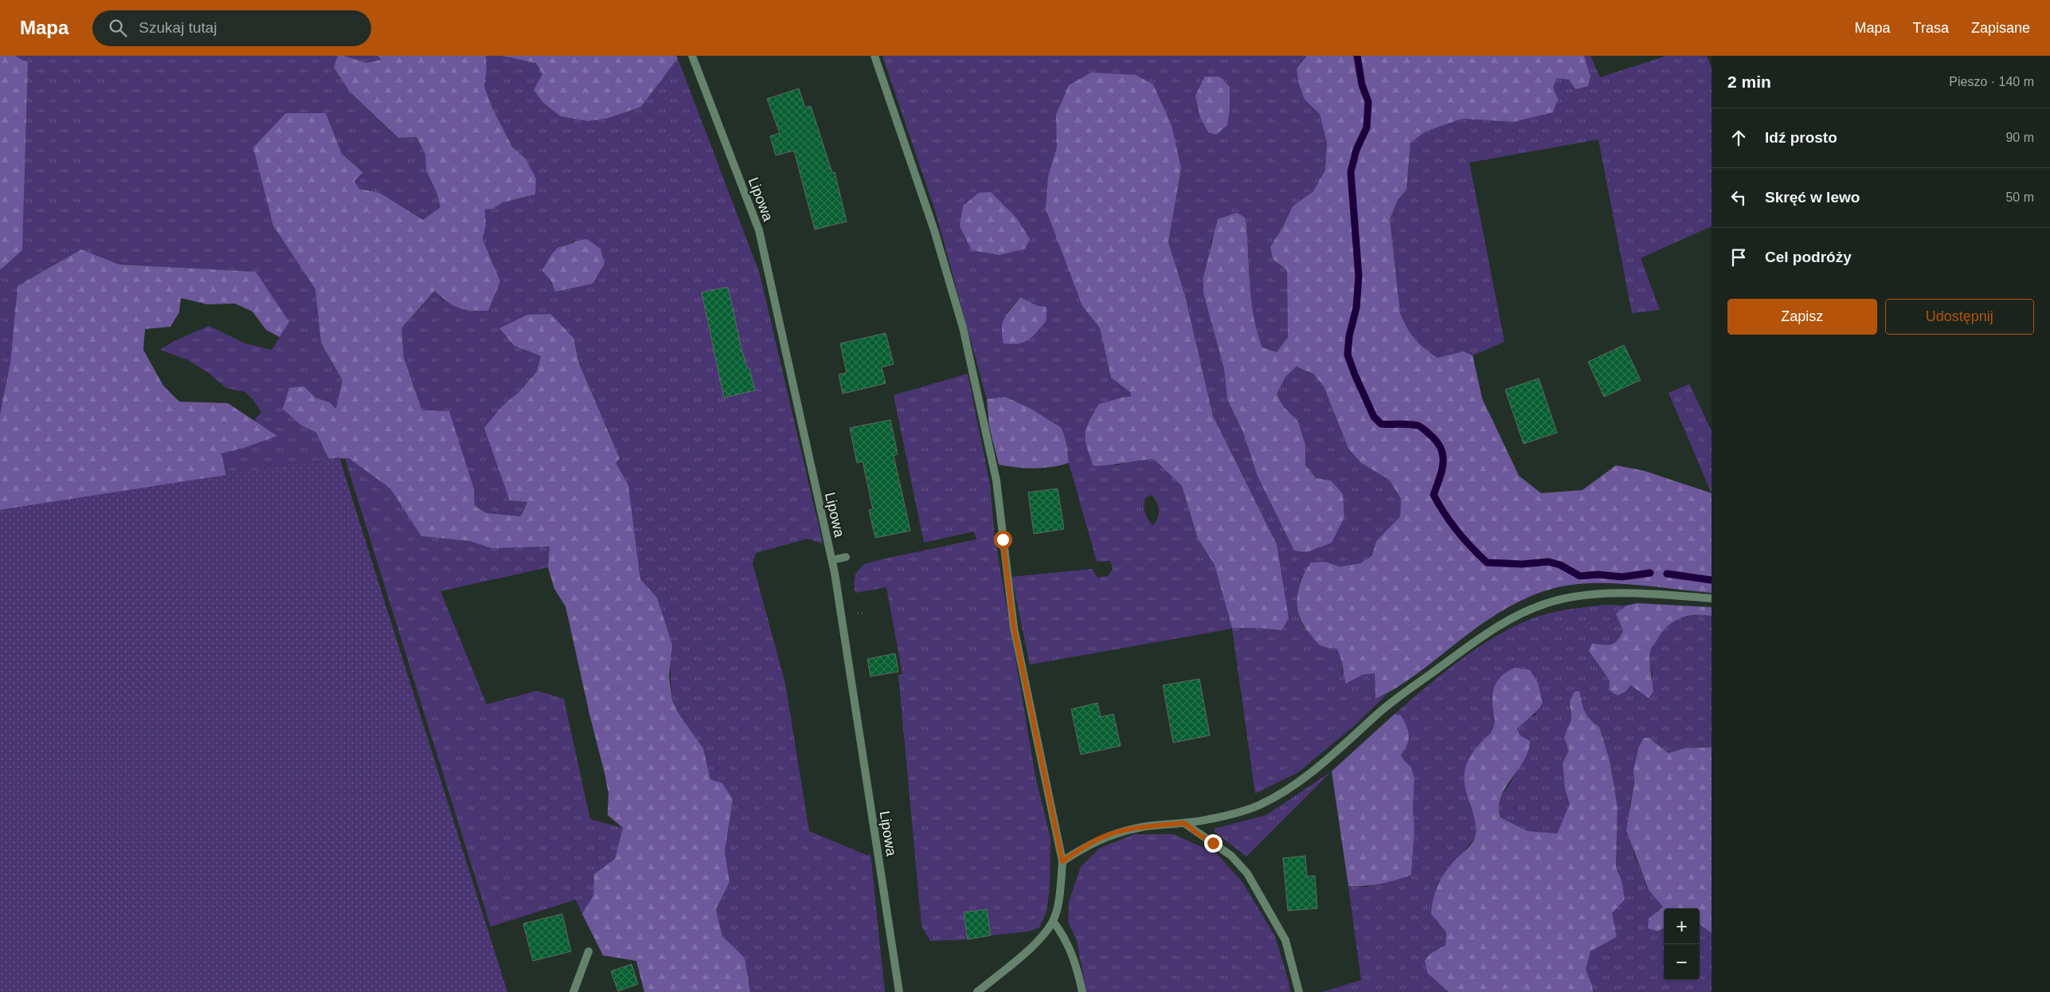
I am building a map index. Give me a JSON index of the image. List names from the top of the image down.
{
  "streets": {
    "street": ["Lipowa"]
  },
  "page": {
    "header": "Mapa",
    "search": "Szukaj tutaj",
    "nav": ["Mapa", "Trasa", "Zapisane"],
    "heading": ["2 min", "Pieszo · 140 m"],
    "list": [
      ["Idź prosto", "90 m"],
      ["Skręć w lewo", "50 m"],
      "Cel podróży"
    ],
    "buttons": ["Zapisz", "Udostępnij"],
    "map_buttons": ["+", "−"]
  }
}
